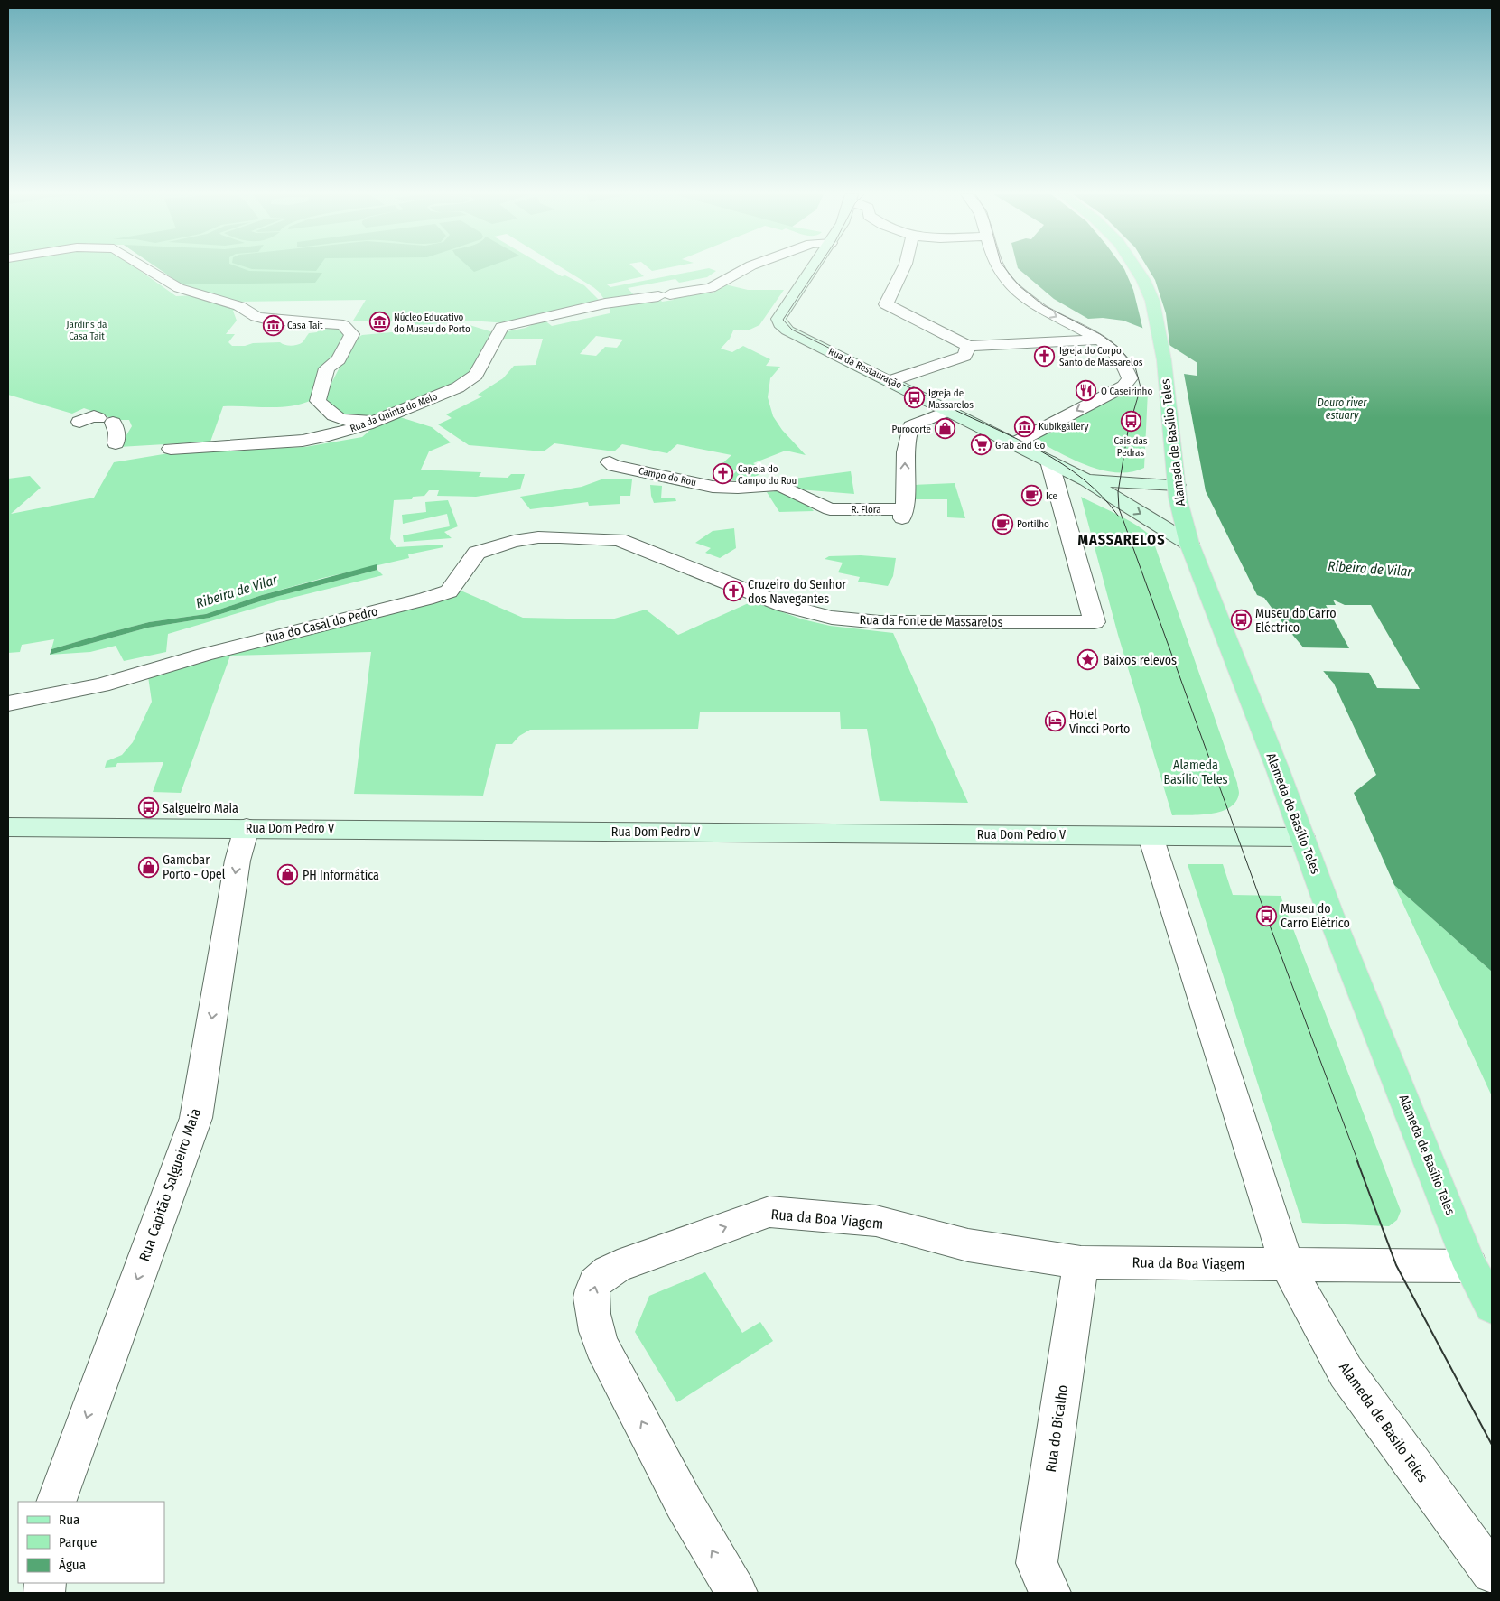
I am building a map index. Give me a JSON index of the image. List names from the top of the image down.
{
  "streets": {
    "main road": ["Rua da Restauração", "Alameda de Basílio Teles", "Rua Dom Pedro V"],
    "street": [
      "Rua da Quinta do Meio",
      "Campo do Rou",
      "R. Flora",
      "Rua da Fonte de Massarelos",
      "Rua do Casal do Pedro",
      "Rua Capitão Salgueiro Maia",
      "Rua da Boa Viagem",
      "Alameda de Basilo Teles",
      "Rua do Bicalho"
    ]
  },
  "crossings": [
    ["Rua da Restauração", "Alameda de Basílio Teles"],
    ["Rua da Restauração", "R. Flora"],
    ["Rua da Restauração", "Rua da Fonte de Massarelos"],
    ["Alameda de Basílio Teles", "Rua Dom Pedro V"],
    ["Alameda de Basílio Teles", "Rua da Boa Viagem"],
    ["Campo do Rou", "R. Flora"],
    ["Rua da Fonte de Massarelos", "Rua do Casal do Pedro"],
    ["Rua Dom Pedro V", "Rua Capitão Salgueiro Maia"],
    ["Rua da Boa Viagem", "Alameda de Basilo Teles"],
    ["Rua da Boa Viagem", "Rua do Bicalho"]
  ],
  "one_way": ["Rua Capitão Salgueiro Maia"],
  "districts": ["MASSARELOS"],
  "water": ["Douro river estuary", "Ribeira de Vilar"],
  "parks": ["Jardins da Casa Tait", "Alameda Basílio Teles"],
  "places": {
    "museum": ["Núcleo Educativo do Museu do Porto", "Casa Tait", "Kubikgallery"],
    "church": ["Igreja do Corpo Santo de Massarelos", "Capela do Campo do Rou", "Cruzeiro do Senhor dos Navegantes"],
    "restaurant": ["O Caseirinho"],
    "bus stop": [
      "Igreja de Massarelos",
      "Cais das Pedras",
      "Museu do Carro Eléctrico",
      "Salgueiro Maia",
      "Museu do Carro Elétrico"
    ],
    "shop": ["Purocorte", "Gamobar Porto - Opel", "PH Informática"],
    "supermarket": ["Grab and Go"],
    "cafe": ["Ice", "Portilho"],
    "place": ["Baixos relevos"],
    "hotel": ["Hotel Vincci Porto"]
  },
  "legend": ["Rua", "Parque", "Água"]
}
